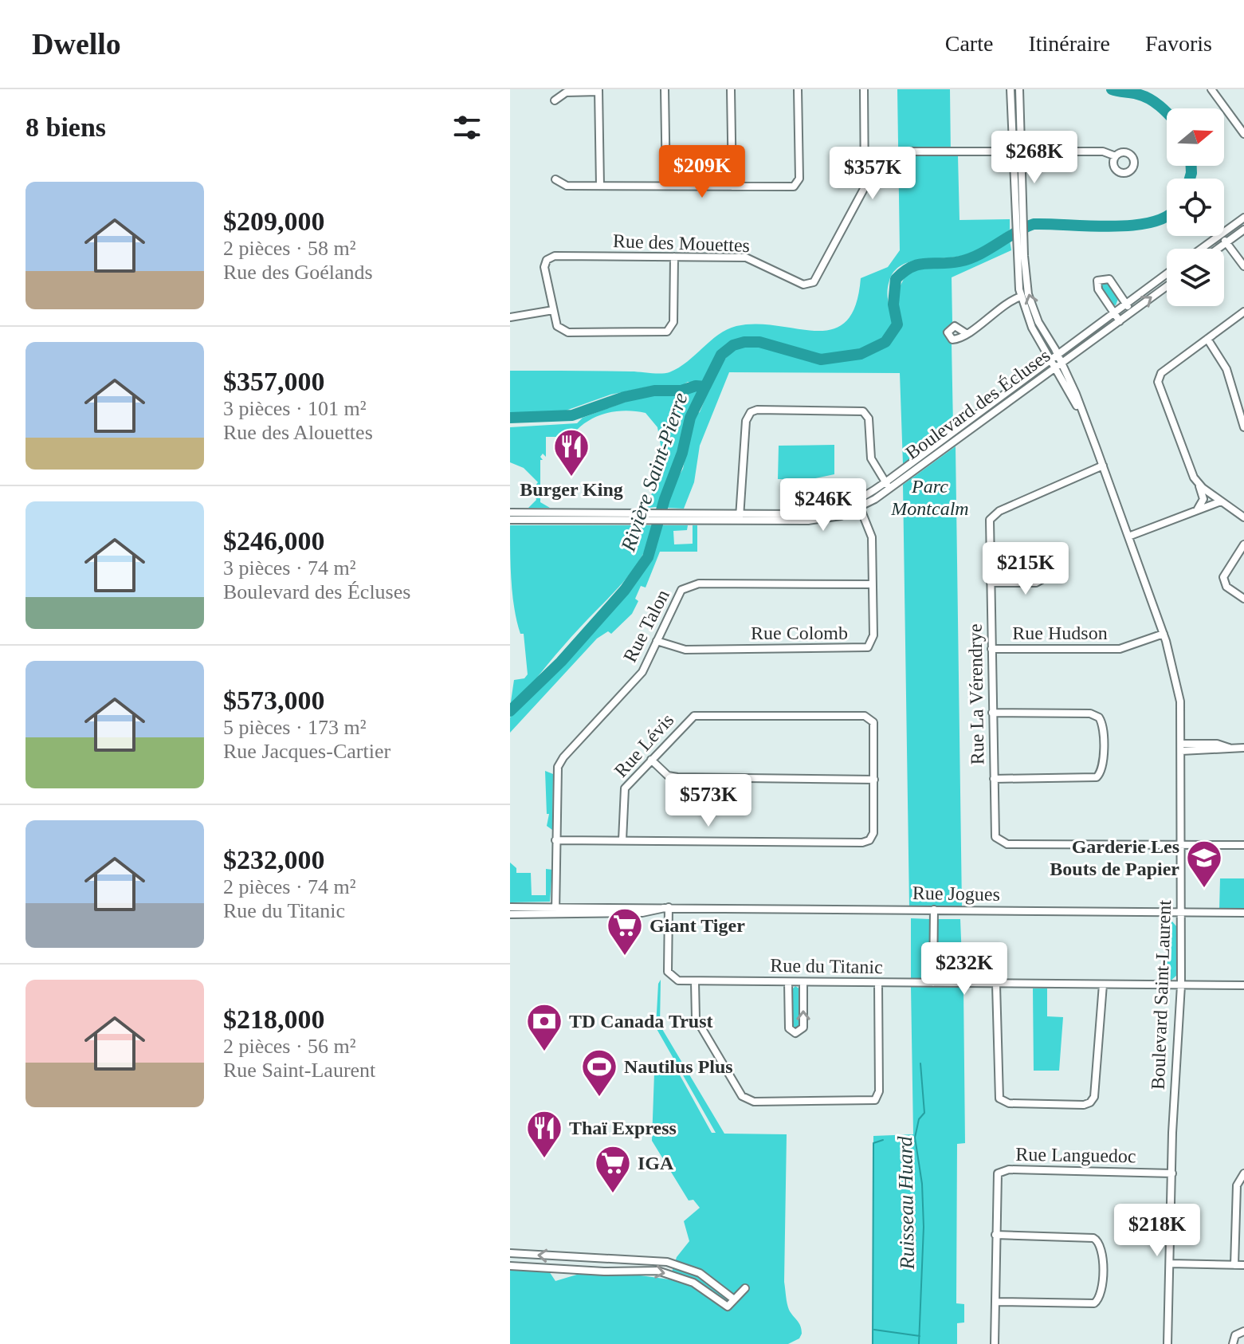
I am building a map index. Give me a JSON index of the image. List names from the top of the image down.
{
  "streets": {
    "street": [
      "Rue des Mouettes",
      "Boulevard des Écluses",
      "Rue Talon",
      "Rue Colomb",
      "Rue Hudson",
      "Rue La Vérendrye",
      "Rue Lévis",
      "Rue Jogues",
      "Rue du Titanic",
      "Boulevard Saint-Laurent",
      "Rue Languedoc"
    ]
  },
  "crossings": [
    ["Boulevard des Écluses", "Rue Colomb"],
    ["Boulevard des Écluses", "Boulevard Saint-Laurent"],
    ["Rue Talon", "Rue Colomb"],
    ["Rue Talon", "Rue Jogues"],
    ["Rue Hudson", "Rue La Vérendrye"],
    ["Rue Hudson", "Boulevard Saint-Laurent"],
    ["Rue La Vérendrye", "Boulevard Saint-Laurent"],
    ["Rue Jogues", "Rue du Titanic"],
    ["Rue Jogues", "Boulevard Saint-Laurent"],
    ["Rue du Titanic", "Boulevard Saint-Laurent"],
    ["Boulevard Saint-Laurent", "Rue Languedoc"]
  ],
  "water": ["Rivière Saint-Pierre", "Ruisseau Huard"],
  "parks": ["Parc Montcalm"],
  "places": {
    "restaurant": ["Burger King", "Thaï Express"],
    "school or university": ["Garderie Les Bouts de Papier"],
    "supermarket": ["Giant Tiger", "IGA"],
    "bank": ["TD Canada Trust"],
    "sports": ["Nautilus Plus"]
  },
  "north": "right",
  "page": {
    "header": "Dwello",
    "nav": ["Carte", "Itinéraire", "Favoris"],
    "heading": "8 biens",
    "price": [
      "$268K",
      "$209K",
      "$357K",
      "$246K",
      "$215K",
      "$573K",
      "$232K",
      "$218K"
    ],
    "list": [
      {
        "name": "$209,000",
        "note": "2 pièces · 58 m² · Rue des Goélands"
      },
      {
        "name": "$357,000",
        "note": "3 pièces · 101 m² · Rue des Alouettes"
      },
      {
        "name": "$246,000",
        "note": "3 pièces · 74 m² · Boulevard des Écluses"
      },
      {
        "name": "$573,000",
        "note": "5 pièces · 173 m² · Rue Jacques-Cartier"
      },
      {
        "name": "$232,000",
        "note": "2 pièces · 74 m² · Rue du Titanic"
      },
      {
        "name": "$218,000",
        "note": "2 pièces · 56 m² · Rue Saint-Laurent"
      }
    ]
  }
}
